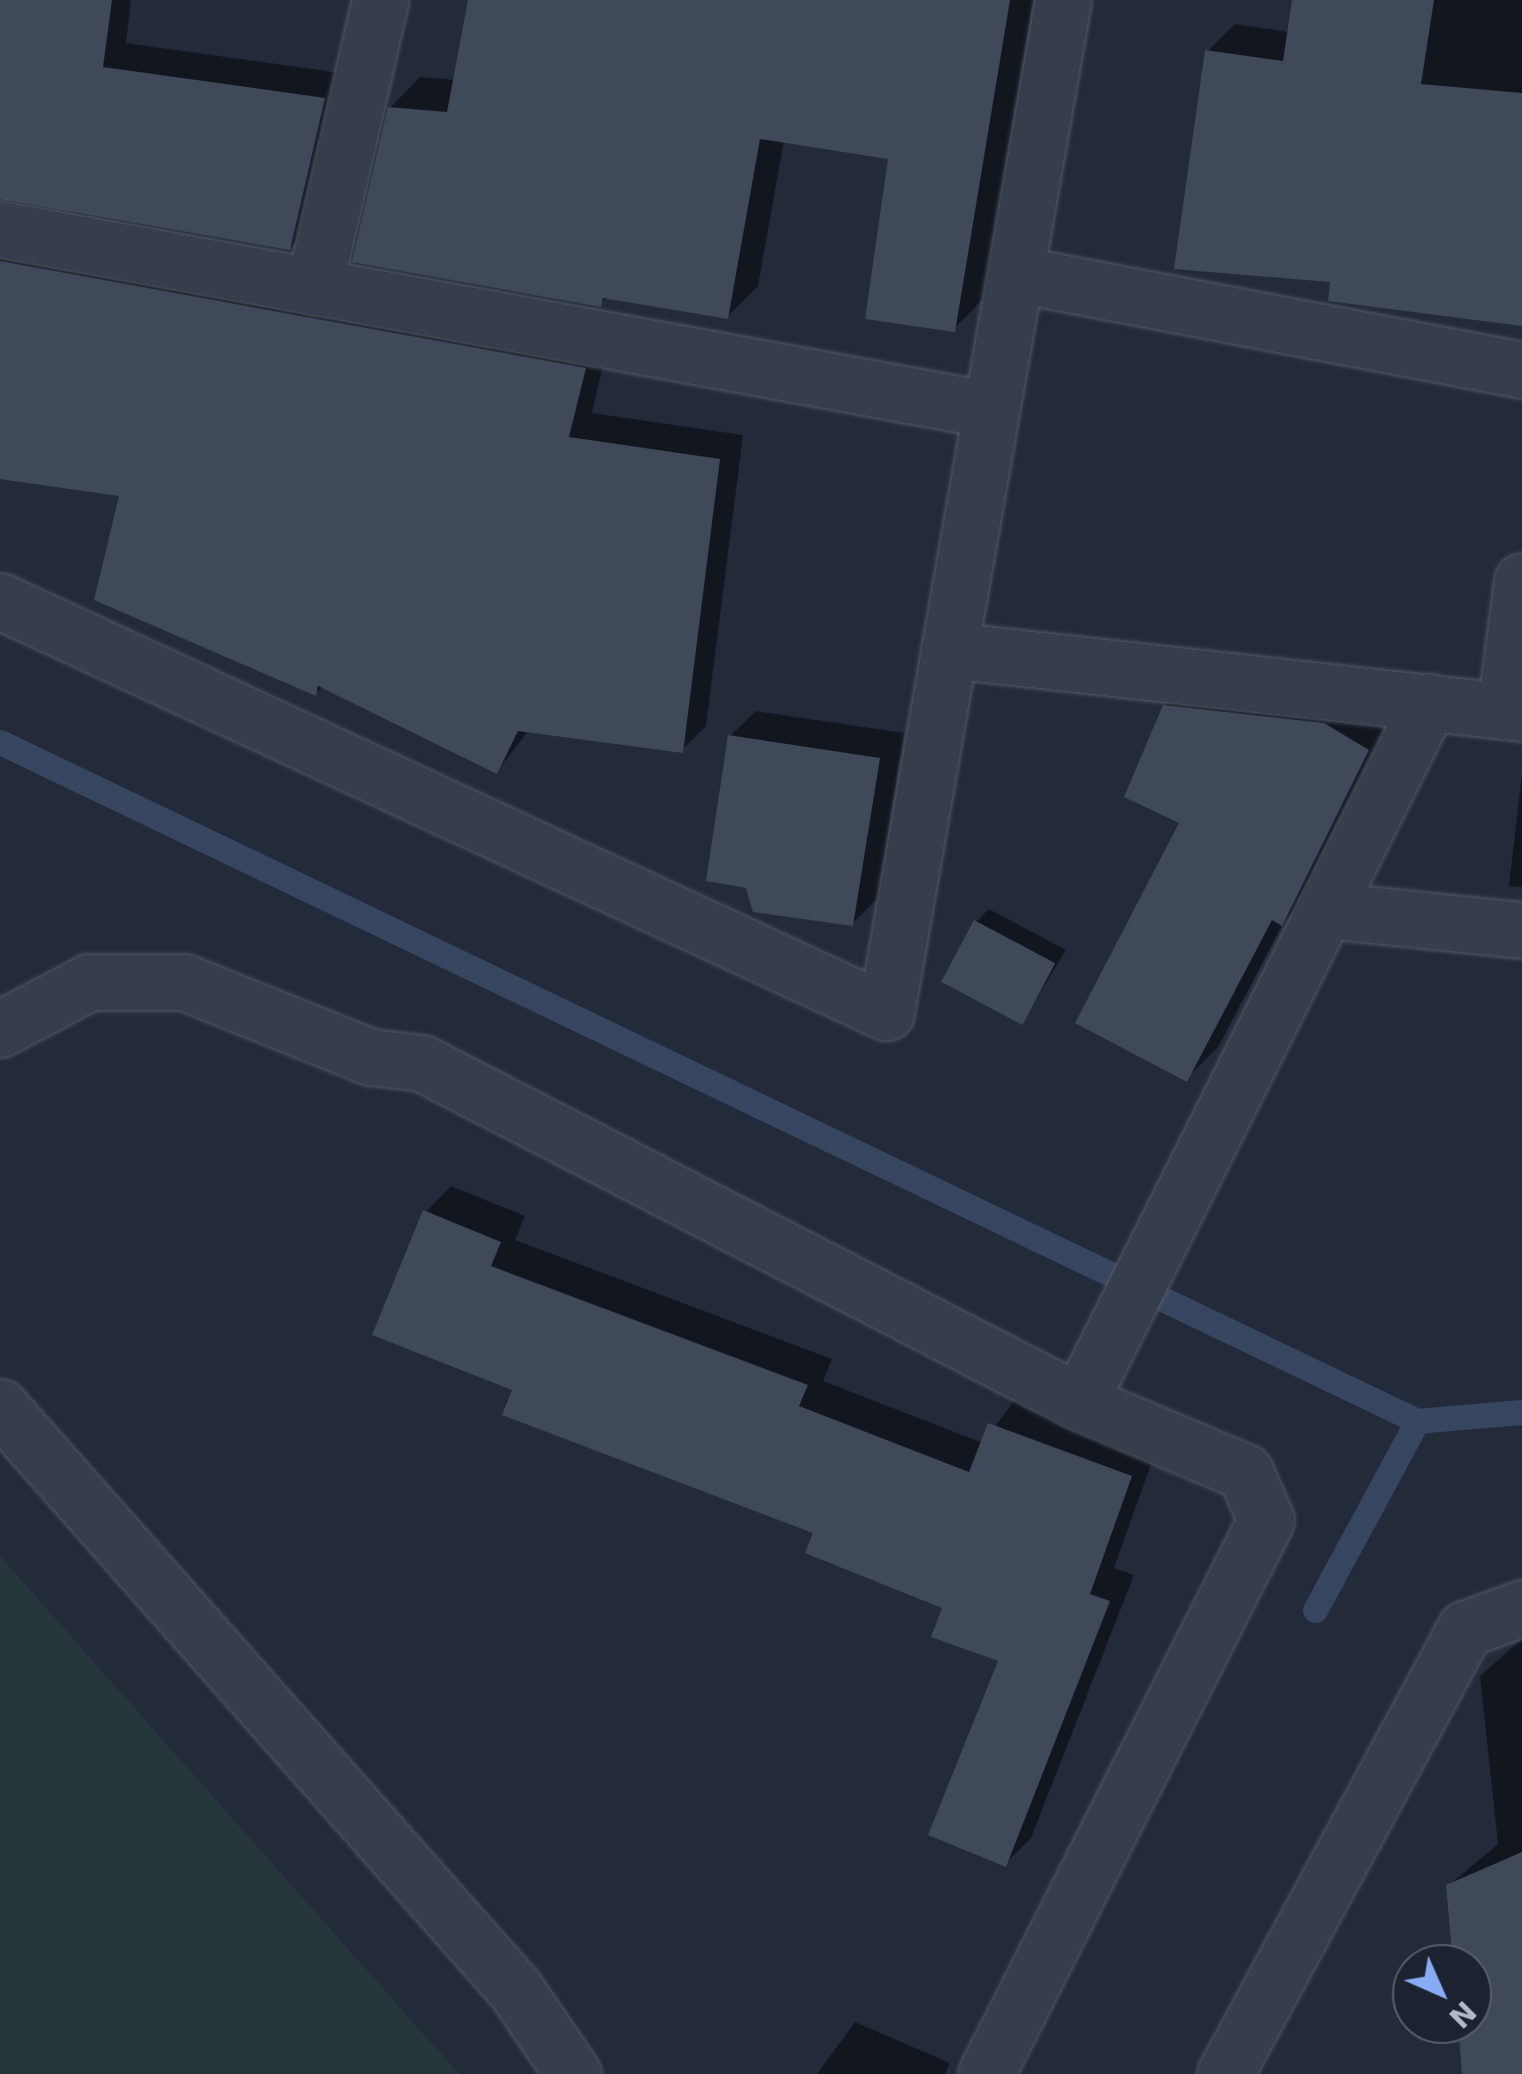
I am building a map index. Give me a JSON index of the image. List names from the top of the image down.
{
  "north": "bottom right"
}
